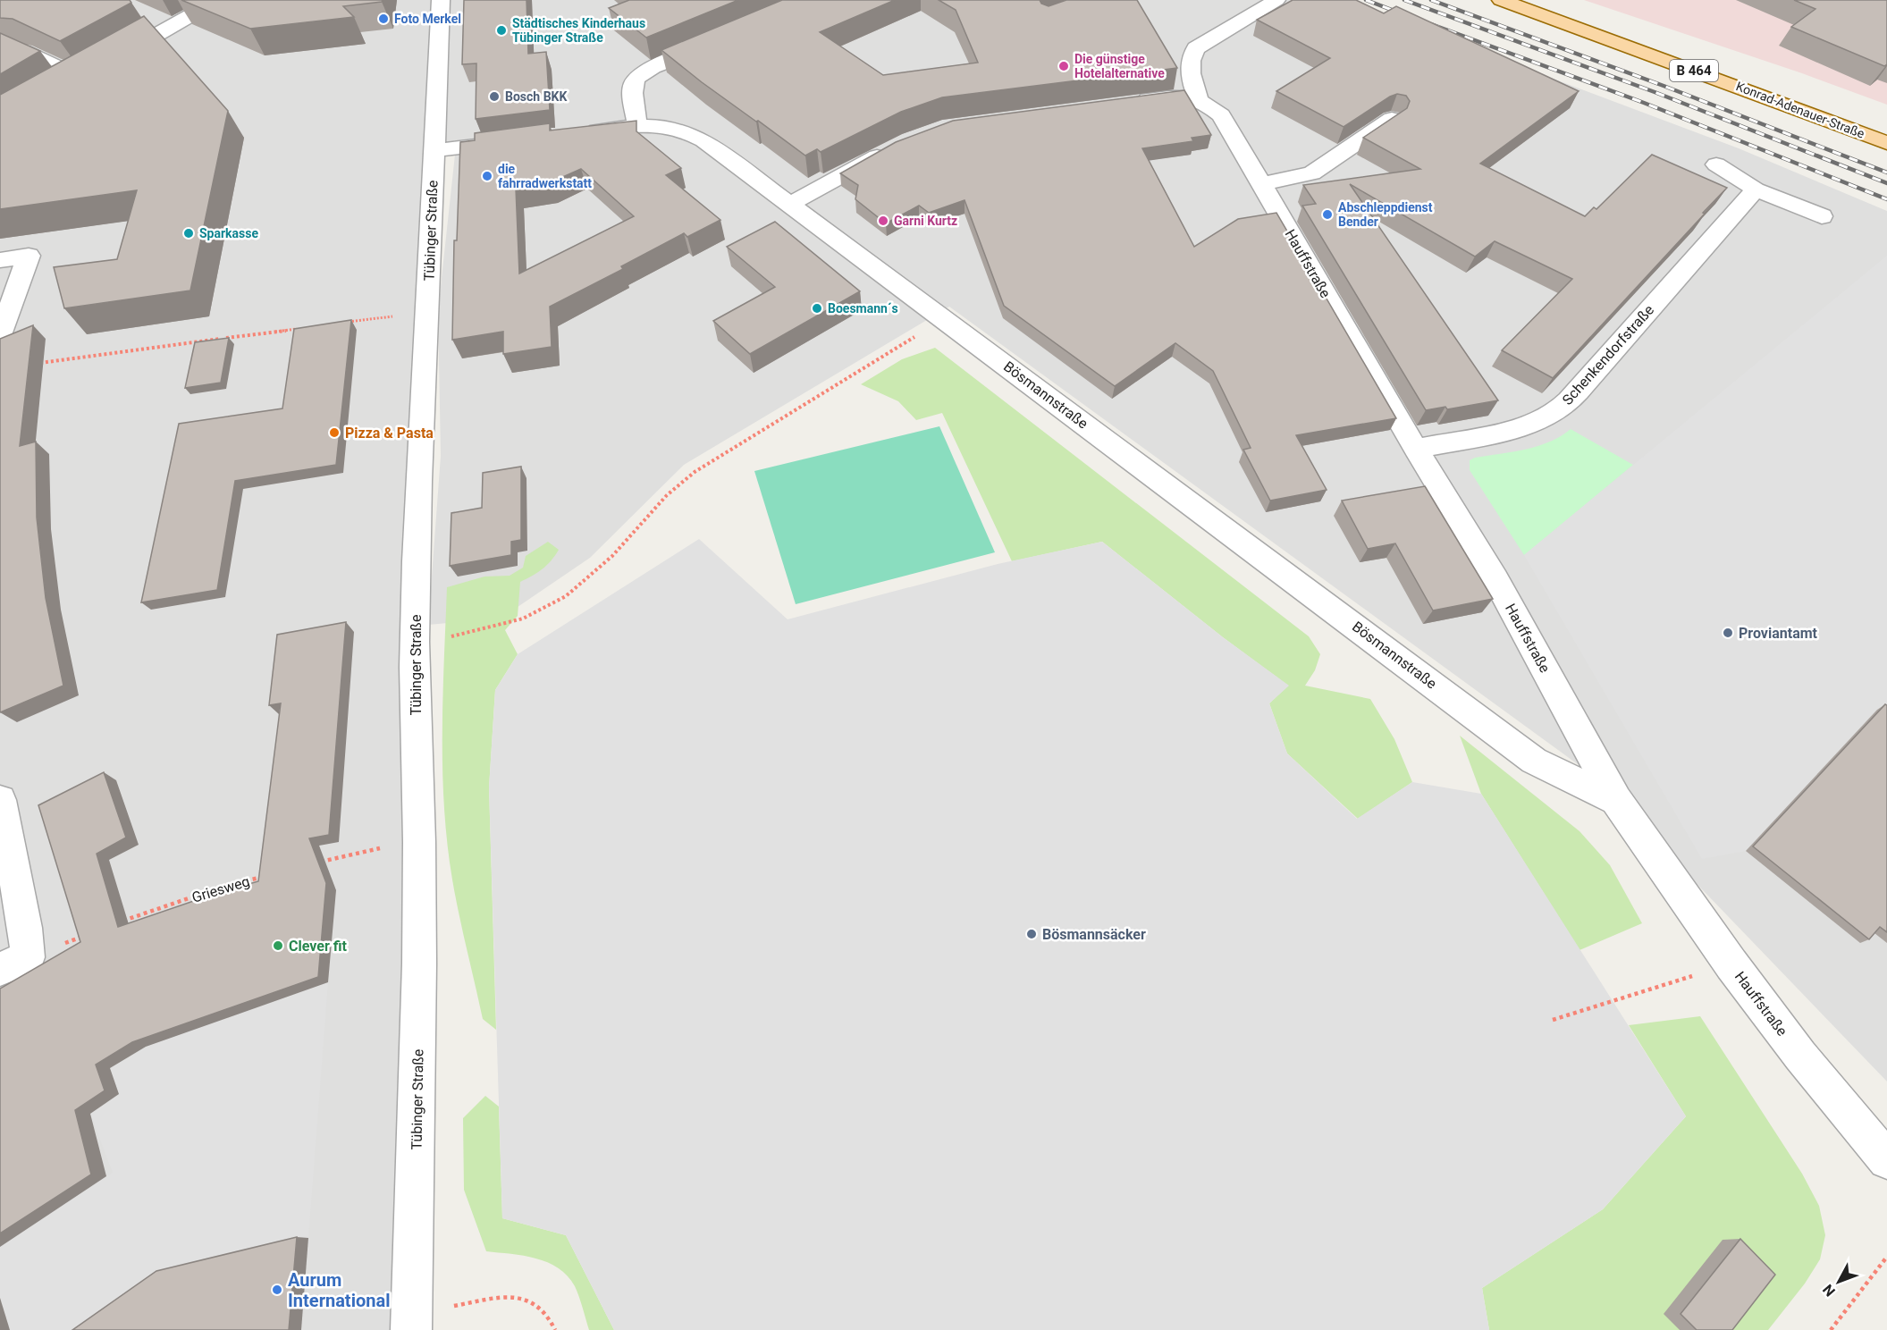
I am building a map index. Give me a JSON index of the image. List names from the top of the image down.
{
  "streets": {
    "main road": ["B 464", "Konrad-Adenauer-Straße"],
    "street": [
      "Tübinger Straße",
      "Hauffstraße",
      "Schenkendorfstraße",
      "Bösmannstraße"
    ],
    "path": ["Griesweg"]
  },
  "crossings": [
    ["Hauffstraße", "Schenkendorfstraße"],
    ["Hauffstraße", "Bösmannstraße"]
  ],
  "places": [
    "Foto Merkel",
    "Städtisches Kinderhaus Tübinger Straße",
    "Die günstige Hotelalternative",
    "Bosch BKK",
    "die fahrradwerkstatt",
    "Abschleppdienst Bender",
    "Garni Kurtz",
    "Sparkasse",
    "Boesmann´s",
    "Pizza & Pasta",
    "Proviantamt",
    "Bösmannsäcker",
    "Clever fit",
    "Aurum International"
  ],
  "north": "bottom left"
}
